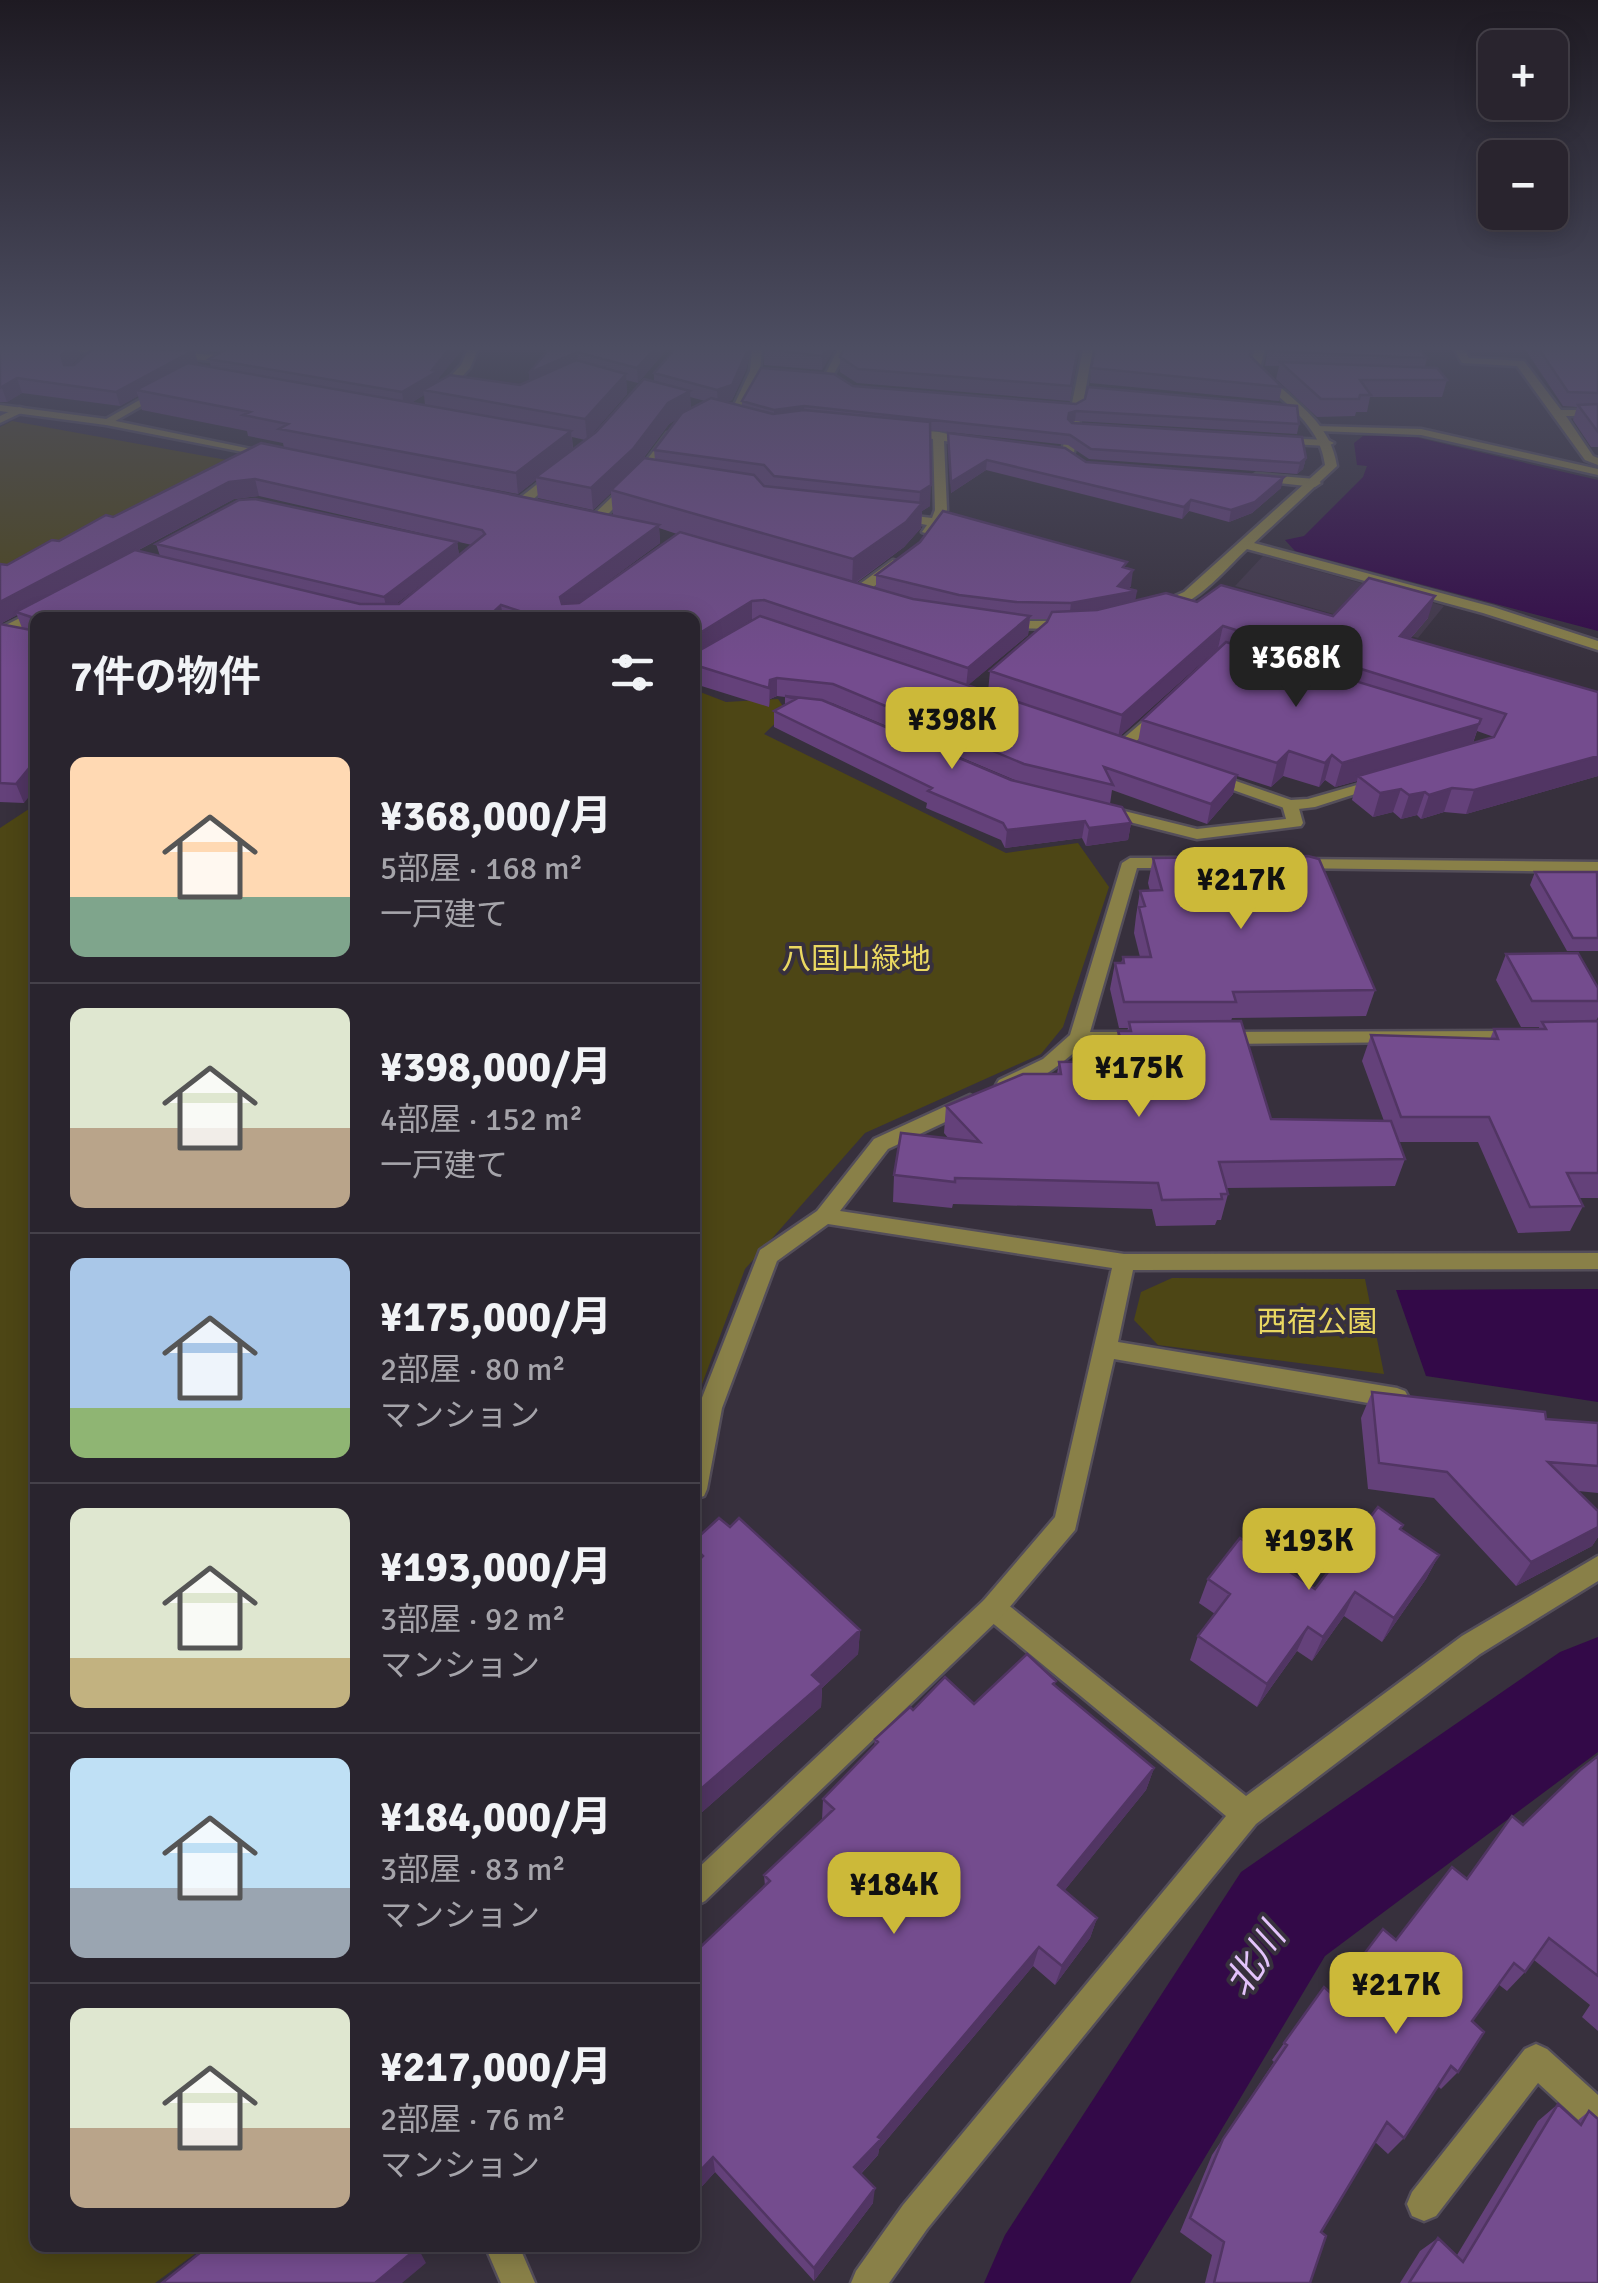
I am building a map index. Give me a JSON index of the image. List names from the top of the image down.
{
  "water": ["北川"],
  "parks": ["八国山緑地", "西宿公園"],
  "page": {
    "map_buttons": ["+", "−"],
    "heading": "7件の物件",
    "price": [
      "¥368K",
      "¥398K",
      "¥217K",
      "¥175K",
      "¥193K",
      "¥184K",
      "¥217K"
    ],
    "list": [
      {
        "name": "¥368,000/月",
        "note": "5部屋 · 168 m² · 一戸建て"
      },
      {
        "name": "¥398,000/月",
        "note": "4部屋 · 152 m² · 一戸建て"
      },
      {
        "name": "¥175,000/月",
        "note": "2部屋 · 80 m² · マンション"
      },
      {
        "name": "¥193,000/月",
        "note": "3部屋 · 92 m² · マンション"
      },
      {
        "name": "¥184,000/月",
        "note": "3部屋 · 83 m² · マンション"
      },
      {
        "name": "¥217,000/月",
        "note": "2部屋 · 76 m² · マンション"
      }
    ]
  }
}
